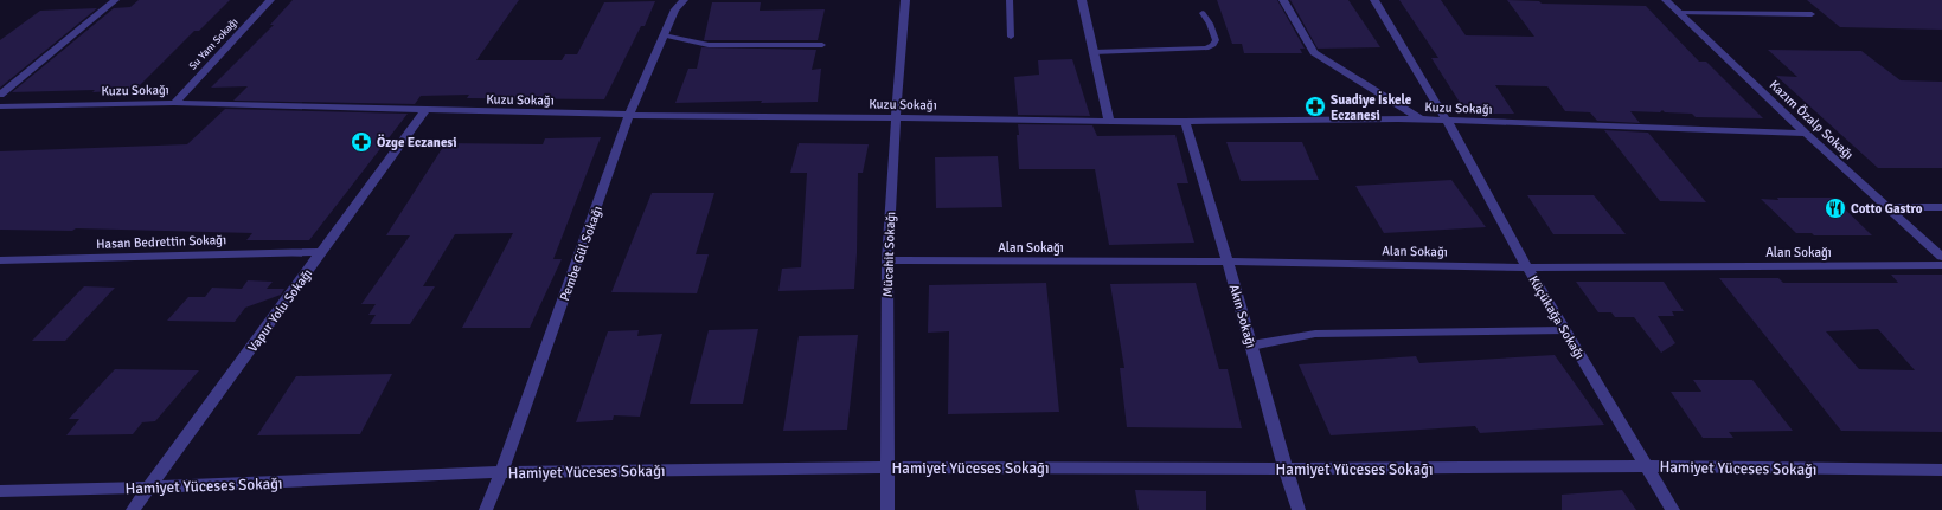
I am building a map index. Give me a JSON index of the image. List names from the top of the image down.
{
  "streets": {
    "street": [
      "Su Yanı Sokağı",
      "Kuzu Sokağı",
      "Kazım Özalp Sokağı",
      "Hasan Bedrettin Sokağı",
      "Alan Sokağı",
      "Pembe Gül Sokağı",
      "Mücahit Sokağı",
      "Vapur Yolu Sokağı",
      "Akın Sokağı",
      "Küçükağa Sokağı",
      "Hamiyet Yüceses Sokağı"
    ]
  },
  "crossings": [
    ["Su Yanı Sokağı", "Kuzu Sokağı"],
    ["Kuzu Sokağı", "Kazım Özalp Sokağı"],
    ["Kuzu Sokağı", "Pembe Gül Sokağı"],
    ["Kuzu Sokağı", "Mücahit Sokağı"],
    ["Kuzu Sokağı", "Vapur Yolu Sokağı"],
    ["Kuzu Sokağı", "Akın Sokağı"],
    ["Kuzu Sokağı", "Küçükağa Sokağı"],
    ["Hasan Bedrettin Sokağı", "Vapur Yolu Sokağı"],
    ["Alan Sokağı", "Mücahit Sokağı"],
    ["Alan Sokağı", "Akın Sokağı"],
    ["Alan Sokağı", "Küçükağa Sokağı"],
    ["Pembe Gül Sokağı", "Hamiyet Yüceses Sokağı"],
    ["Mücahit Sokağı", "Hamiyet Yüceses Sokağı"],
    ["Vapur Yolu Sokağı", "Hamiyet Yüceses Sokağı"],
    ["Akın Sokağı", "Hamiyet Yüceses Sokağı"],
    ["Küçükağa Sokağı", "Hamiyet Yüceses Sokağı"]
  ],
  "places": {
    "pharmacy": ["Suadiye İskele Eczanesi", "Özge Eczanesi"],
    "restaurant": ["Cotto Gastro"]
  }
}
